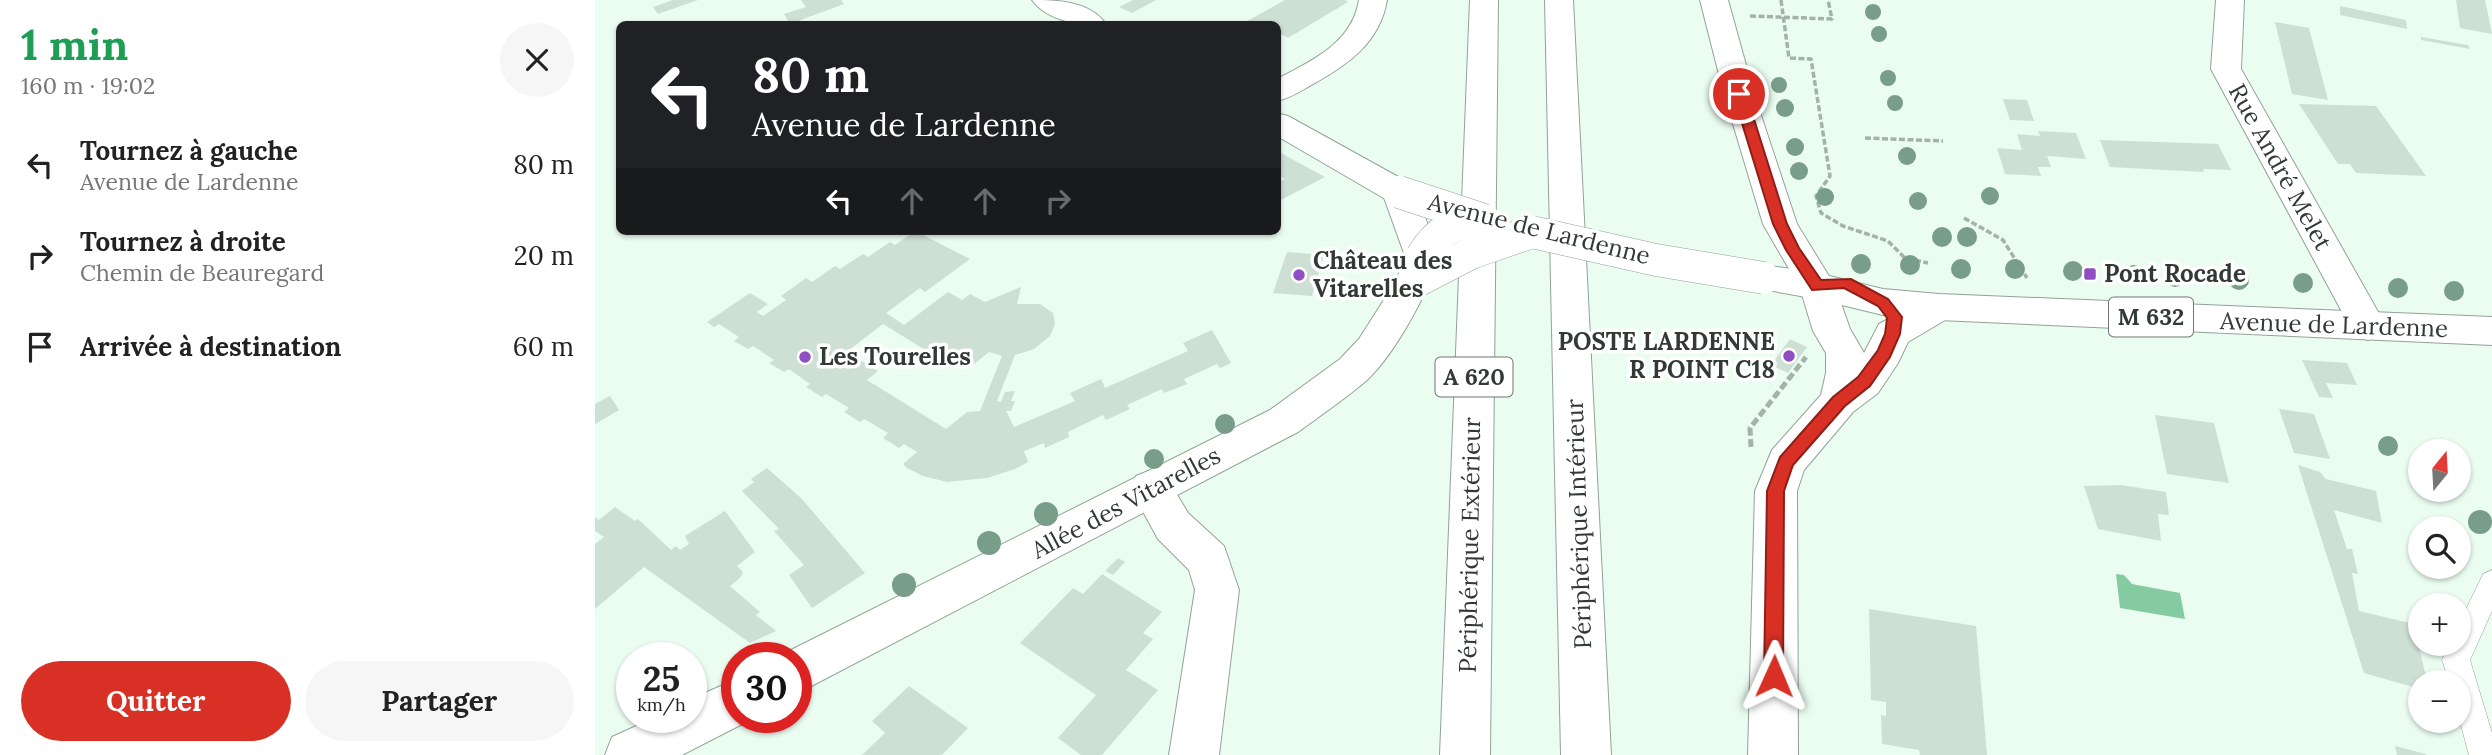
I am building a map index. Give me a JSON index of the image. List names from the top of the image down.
{
  "streets": {
    "main road": [
      "Rue André Melet",
      "Avenue de Lardenne",
      "M 632",
      "A 620",
      "Allée des Vitarelles",
      "Périphérique Intérieur",
      "Périphérique Extérieur"
    ]
  },
  "crossings": [
    ["Rue André Melet", "Avenue de Lardenne"],
    ["Avenue de Lardenne", "Allée des Vitarelles"],
    ["Avenue de Lardenne", "Périphérique Intérieur"]
  ],
  "places": {
    "transit": ["Pont Rocade"],
    "other": ["Château des Vitarelles", "POSTE LARDENNE R POINT C18", "Les Tourelles"]
  },
  "north": "top",
  "page": {
    "heading": ["1 min", "160 m · 19:02"],
    "turn": ["80 m", "Avenue de Lardenne"],
    "list": [
      {
        "name": "Tournez à gauche",
        "note": "Avenue de Lardenne",
        "value": "80 m"
      },
      {
        "name": "Tournez à droite",
        "note": "Chemin de Beauregard",
        "value": "20 m"
      },
      {
        "name": "Arrivée à destination",
        "value": "60 m"
      }
    ],
    "map_buttons": ["+", "−"],
    "speed": "25 km/h",
    "limit": "30",
    "buttons": ["Quitter", "Partager"]
  }
}
